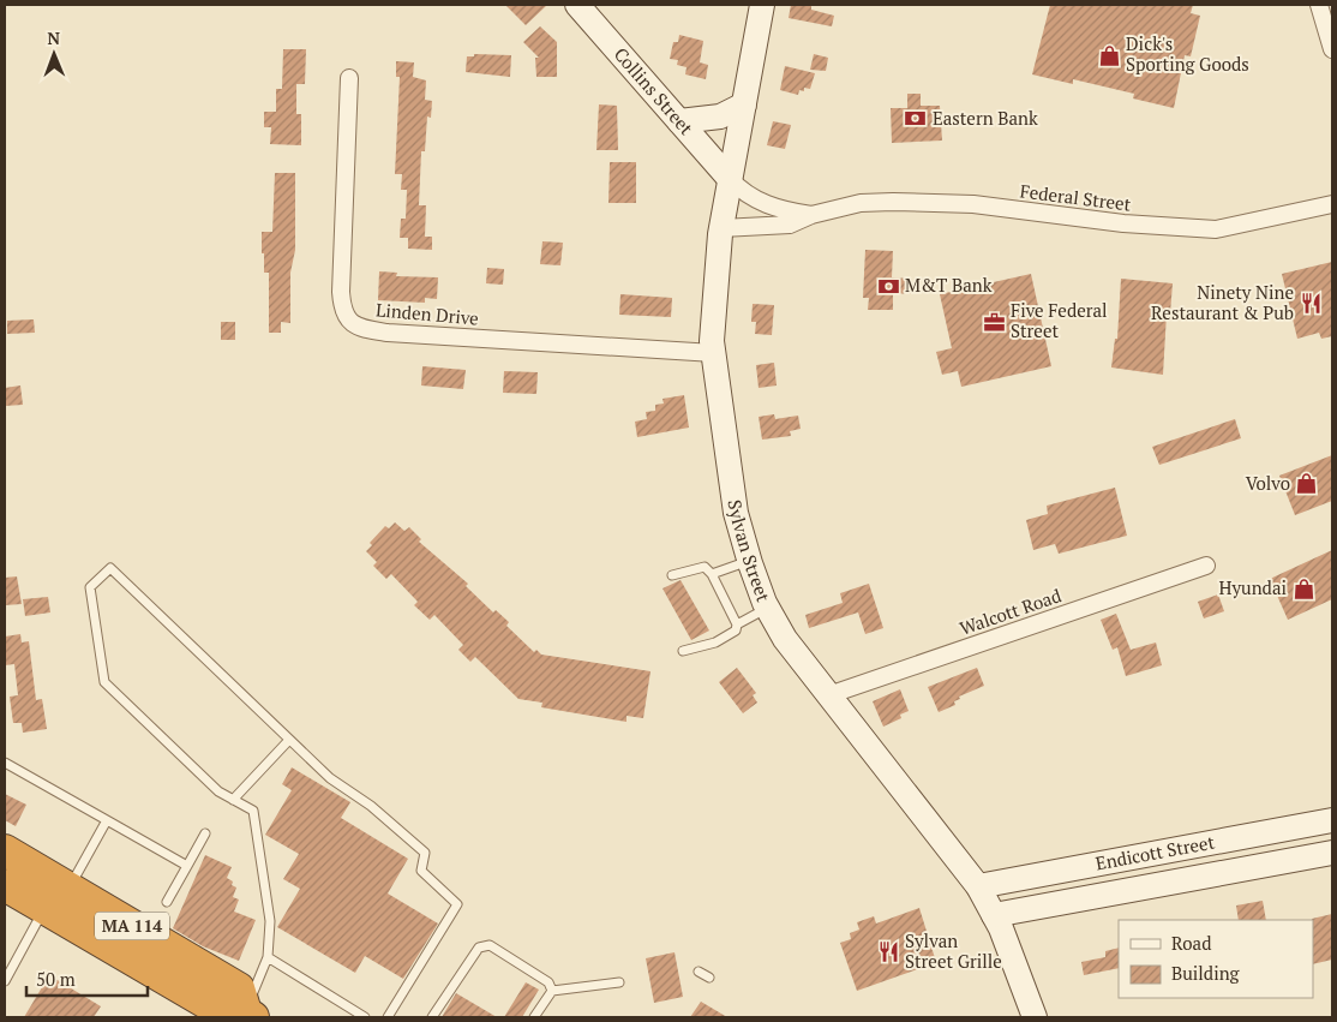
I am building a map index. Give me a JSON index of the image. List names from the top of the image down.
{
  "streets": {
    "highway": ["MA 114"],
    "main road": ["Collins Street", "Sylvan Street", "Endicott Street"],
    "street": ["Federal Street", "Linden Drive", "Walcott Road"]
  },
  "crossings": [
    ["Collins Street", "Federal Street"],
    ["Collins Street", "Sylvan Street"],
    ["Federal Street", "Sylvan Street"],
    ["Linden Drive", "Sylvan Street"],
    ["Sylvan Street", "Walcott Road"],
    ["Sylvan Street", "Endicott Street"]
  ],
  "places": {
    "shop": ["Dick's Sporting Goods", "Volvo", "Hyundai"],
    "bank": ["Eastern Bank", "M&T Bank"],
    "restaurant": ["Ninety Nine Restaurant & Pub", "Sylvan Street Grille"],
    "office": ["Five Federal Street"]
  },
  "legend": ["Road", "Building"],
  "scale_bar": "50 m",
  "north": "top"
}
